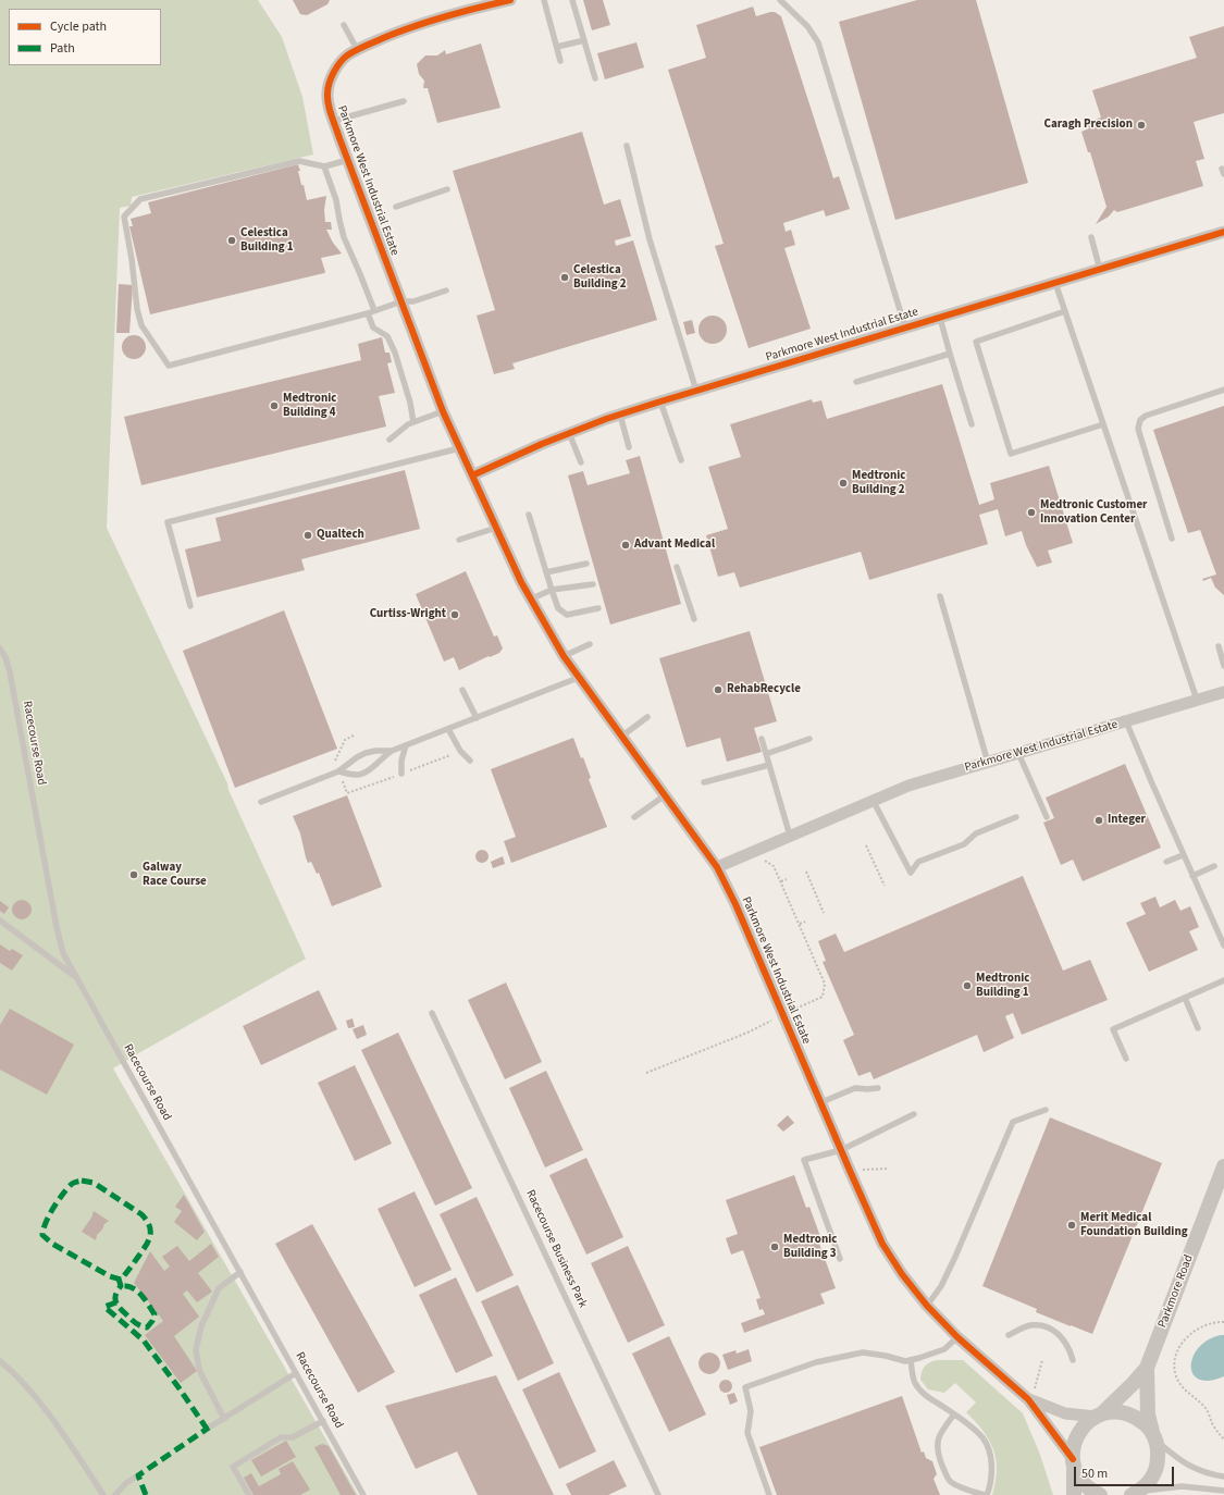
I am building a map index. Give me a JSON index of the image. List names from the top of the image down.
{
  "streets": {
    "street": ["Parkmore West Industrial Estate", "Parkmore Road"],
    "lane": ["Racecourse Road", "Racecourse Business Park"]
  },
  "crossings": [
    ["Parkmore West Industrial Estate", "Parkmore Road"]
  ],
  "places": [
    "Caragh Precision",
    "Celestica Building 1",
    "Celestica Building 2",
    "Medtronic Building 4",
    "Medtronic Building 2",
    "Medtronic Customer Innovation Center",
    "Qualtech",
    "Advant Medical",
    "Curtiss-Wright",
    "RehabRecycle",
    "Integer",
    "Galway Race Course",
    "Medtronic Building 1",
    "Merit Medical Foundation Building",
    "Medtronic Building 3"
  ],
  "legend": ["Cycle path", "Path"],
  "scale_bar": "50 m"
}
